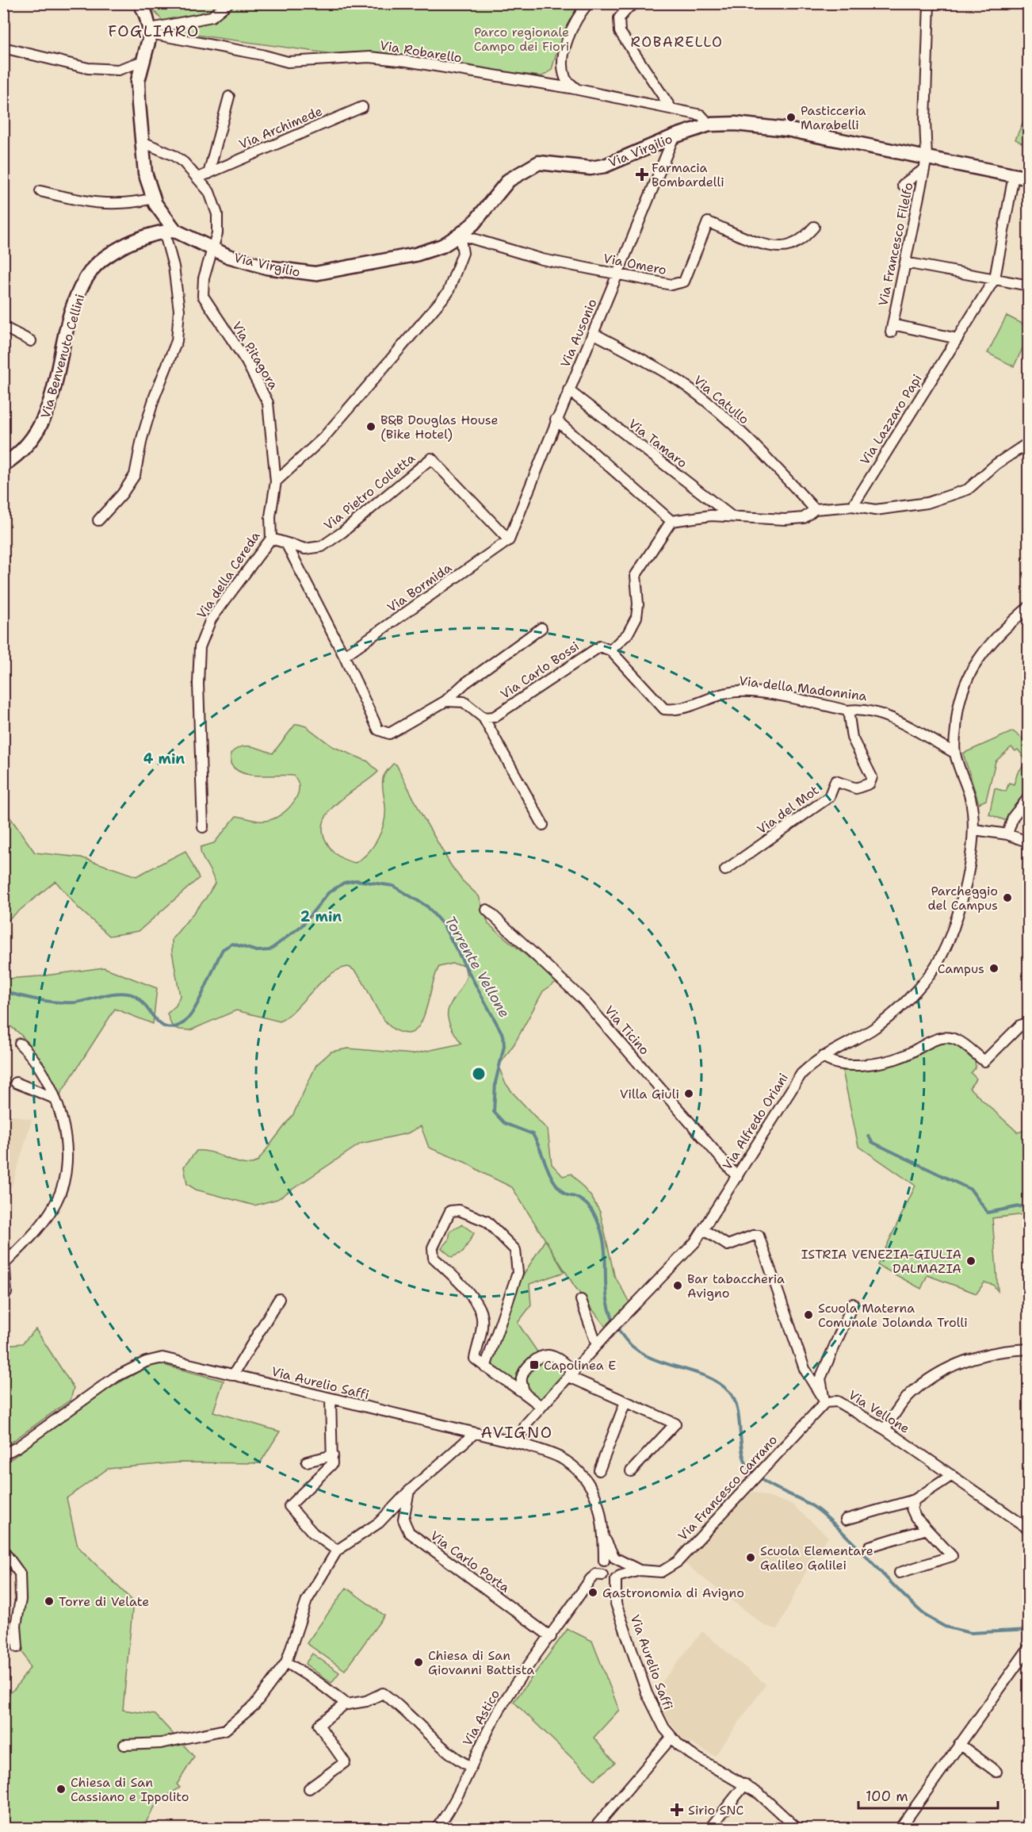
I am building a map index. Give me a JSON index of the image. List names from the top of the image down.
{
  "streets": {
    "main road": ["Via Virgilio", "Via Benvenuto Cellini"],
    "street": [
      "Via Robarello",
      "Via Archimede",
      "Via Francesco Filelfo",
      "Via Omero",
      "Via Ausonio",
      "Via Pitagora",
      "Via Catullo",
      "Via Lazzaro Papi",
      "Via Tamaro",
      "Via Pietro Colletta",
      "Via della Cereda",
      "Via Bormida",
      "Via Carlo Bossi",
      "Via della Madonnina",
      "Via del Mot",
      "Via Ticino",
      "Via Alfredo Oriani",
      "Via Aurelio Saffi",
      "Via Vellone",
      "Via Francesco Carrano",
      "Via Carlo Porta",
      "Via Astico"
    ]
  },
  "crossings": [
    ["Via Robarello", "Via Virgilio"],
    ["Via Virgilio", "Via Francesco Filelfo"],
    ["Via Virgilio", "Via Omero"],
    ["Via Virgilio", "Via Ausonio"],
    ["Via Virgilio", "Via Pitagora"],
    ["Via Virgilio", "Via Benvenuto Cellini"],
    ["Via Virgilio", "Via Lazzaro Papi"],
    ["Via Francesco Filelfo", "Via Lazzaro Papi"],
    ["Via Omero", "Via Ausonio"],
    ["Via Ausonio", "Via Catullo"],
    ["Via Ausonio", "Via Tamaro"],
    ["Via Ausonio", "Via Pietro Colletta"],
    ["Via Ausonio", "Via Bormida"],
    ["Via Pitagora", "Via della Cereda"],
    ["Via Pietro Colletta", "Via della Cereda"],
    ["Via Pietro Colletta", "Via Bormida"],
    ["Via Carlo Bossi", "Via della Madonnina"],
    ["Via della Madonnina", "Via del Mot"],
    ["Via della Madonnina", "Via Alfredo Oriani"],
    ["Via Ticino", "Via Alfredo Oriani"],
    ["Via Alfredo Oriani", "Via Aurelio Saffi"],
    ["Via Aurelio Saffi", "Via Francesco Carrano"],
    ["Via Aurelio Saffi", "Via Astico"],
    ["Via Vellone", "Via Francesco Carrano"],
    ["Via Carlo Porta", "Via Astico"]
  ],
  "districts": ["FOGLIARO", "ROBARELLO", "AVIGNO"],
  "water": ["Torrente Vellone"],
  "parks": ["Parco regionale Campo dei Fiori"],
  "places": {
    "other": [
      "Pasticceria Marabelli",
      "B&B Douglas House (Bike Hotel)",
      "Parcheggio del Campus",
      "Campus",
      "Villa Giuli",
      "ISTRIA VENEZIA-GIULIA DALMAZIA",
      "Bar tabaccheria Avigno",
      "Scuola Materna Comunale Jolanda Trolli",
      "Scuola Elementare Galileo Galilei",
      "Gastronomia di Avigno",
      "Torre di Velate",
      "Chiesa di San Giovanni Battista",
      "Chiesa di San Cassiano e Ippolito"
    ],
    "health": ["Farmacia Bombardelli", "Sirio SNC"],
    "transit": ["Capolinea E"]
  },
  "scale_bar": "100 m",
  "rings": ["4 min", "2 min"]
}
